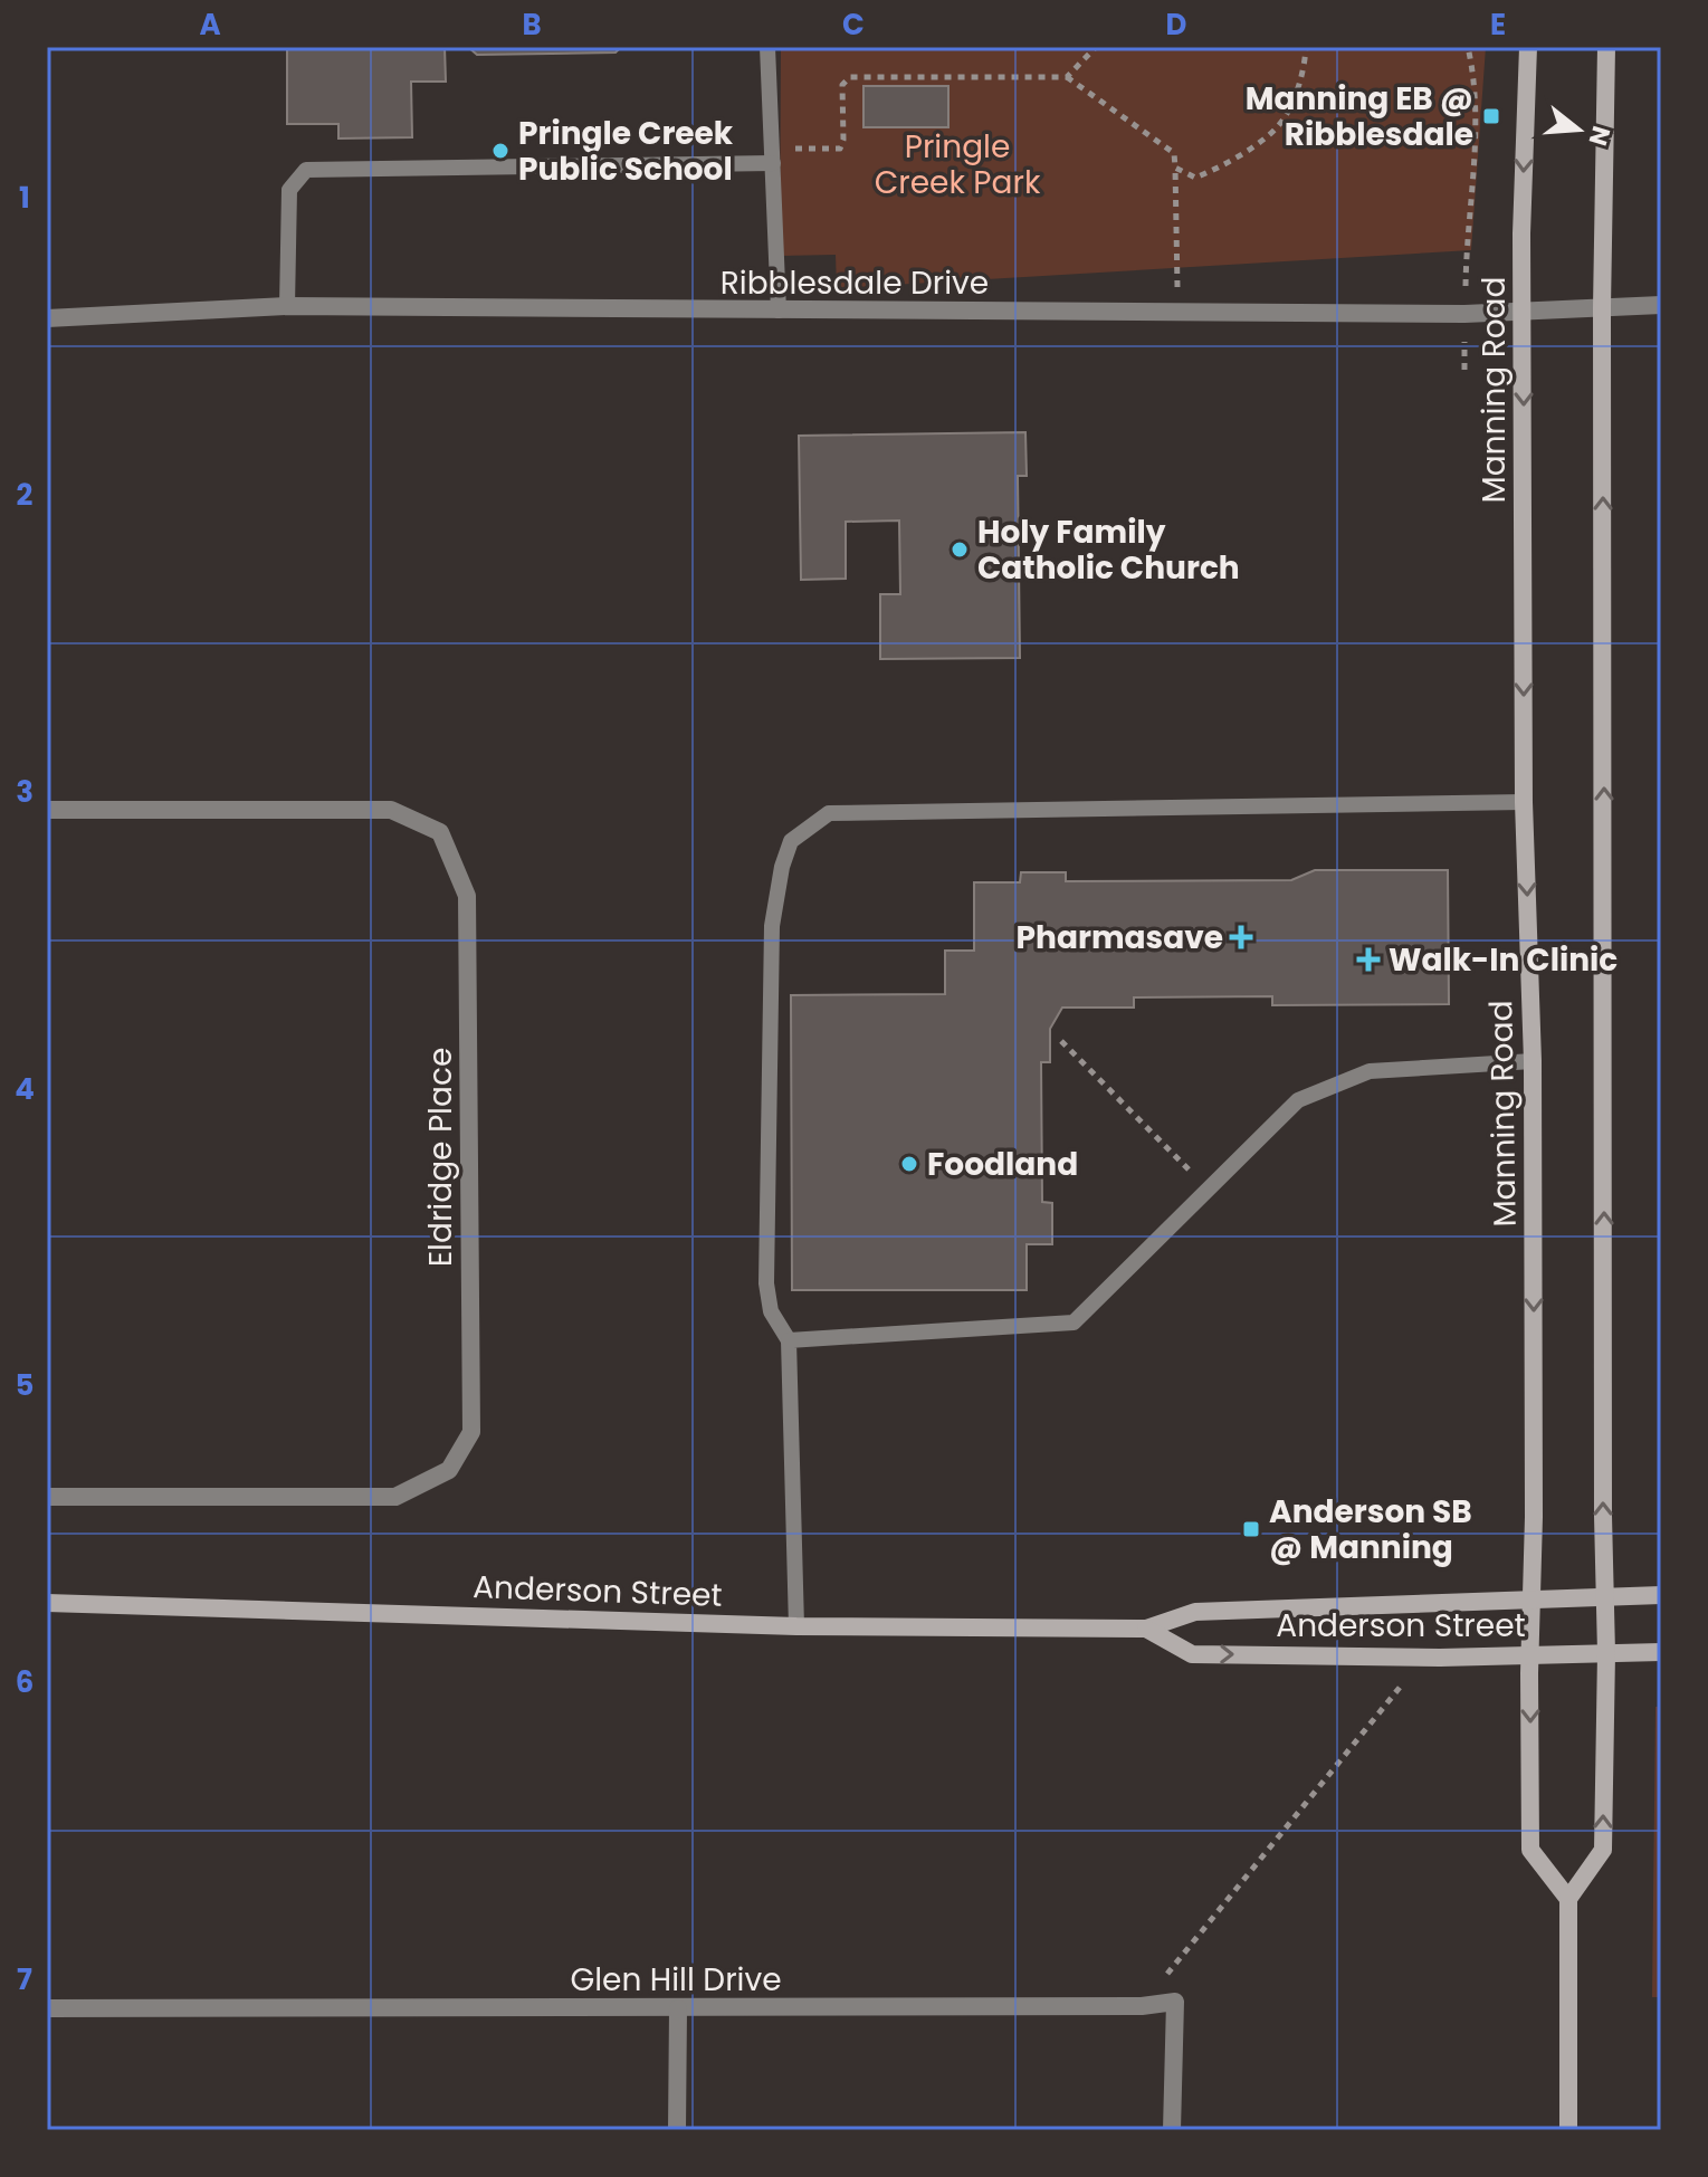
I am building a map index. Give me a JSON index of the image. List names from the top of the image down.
{
  "streets": {
    "main road": ["Manning Road", "Anderson Street"],
    "street": ["Ribblesdale Drive", "Eldridge Place", "Glen Hill Drive"]
  },
  "crossings": [
    ["Ribblesdale Drive", "Manning Road"],
    ["Manning Road", "Anderson Street"]
  ],
  "parks": ["Pringle Creek Park"],
  "places": {
    "transit": ["Manning EB @ Ribblesdale", "Anderson SB @ Manning"],
    "other": ["Pringle Creek Public School", "Holy Family Catholic Church", "Foodland"],
    "health": ["Pharmasave", "Walk-In Clinic"]
  },
  "north": "right",
  "grid": {
    "columns": [
      "A",
      "B",
      "C",
      "D",
      "E"
    ],
    "rows": [
      "1",
      "2",
      "3",
      "4",
      "5",
      "6",
      "7"
    ]
  }
}
